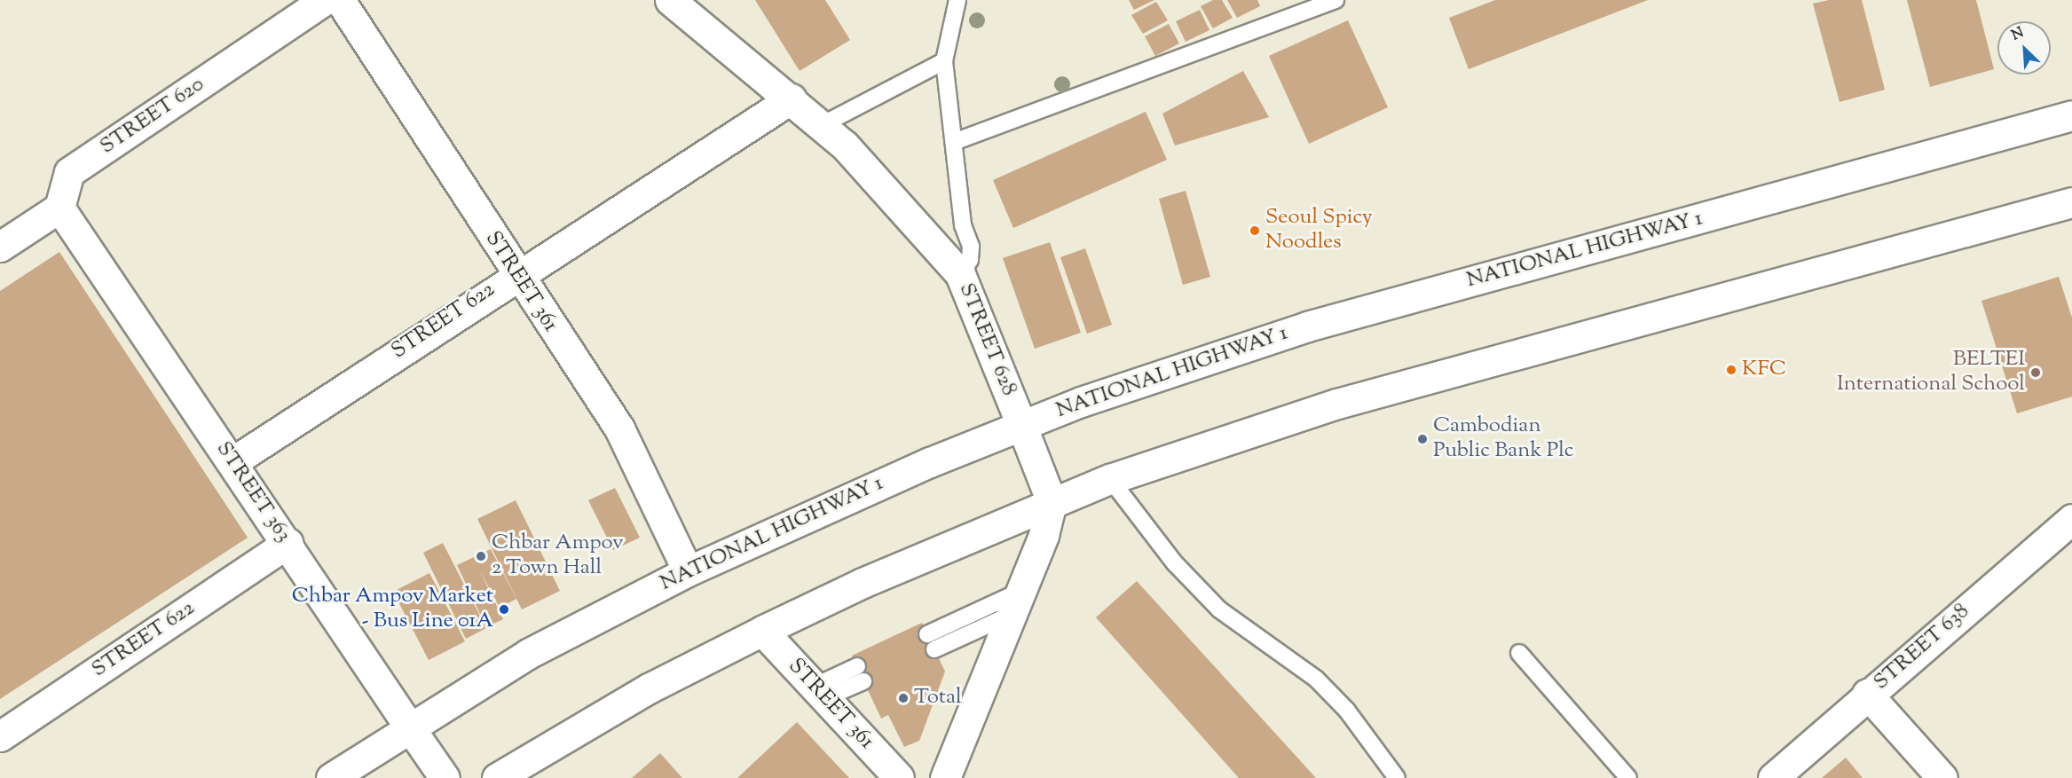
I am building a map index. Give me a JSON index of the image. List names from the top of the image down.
{
  "streets": {
    "main road": [
      "STREET 620",
      "NATIONAL HIGHWAY 1",
      "STREET 361",
      "STREET 622",
      "STREET 628",
      "STREET 363",
      "STREET 638"
    ]
  },
  "crossings": [
    ["STREET 620", "STREET 363"],
    ["NATIONAL HIGHWAY 1", "STREET 361"],
    ["NATIONAL HIGHWAY 1", "STREET 628"],
    ["NATIONAL HIGHWAY 1", "STREET 363"],
    ["STREET 361", "STREET 622"],
    ["STREET 622", "STREET 628"],
    ["STREET 622", "STREET 363"]
  ],
  "places": [
    "Seoul Spicy Noodles",
    "KFC",
    "BELTEI International School",
    "Cambodian Public Bank Plc",
    "Chbar Ampov 2 Town Hall",
    "Chbar Ampov Market - Bus Line 01A",
    "Total"
  ],
  "north": "top left"
}
